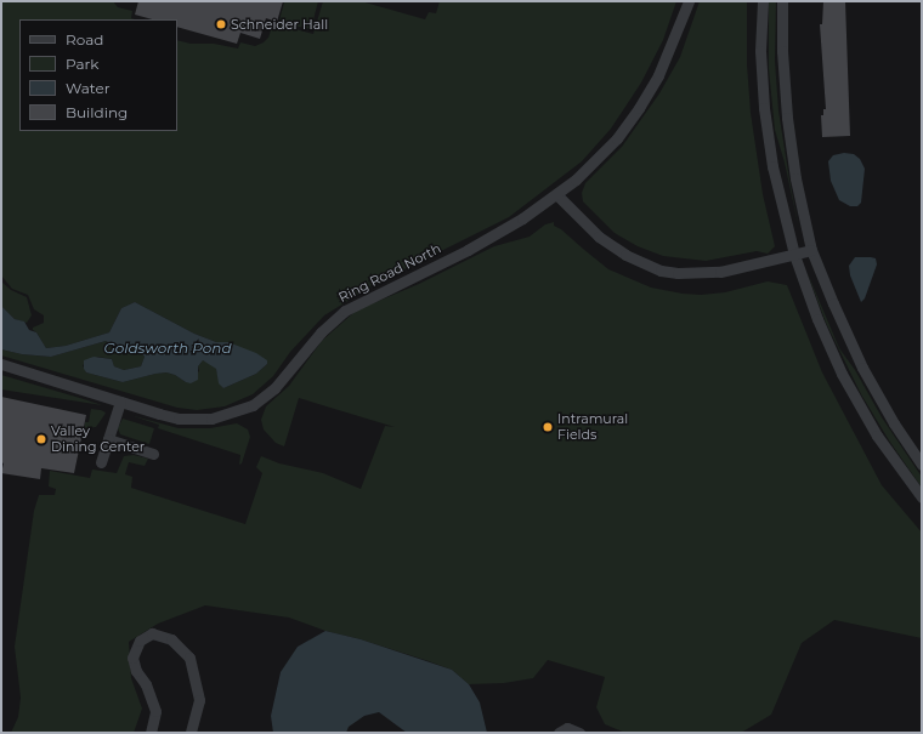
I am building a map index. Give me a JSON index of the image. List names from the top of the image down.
{
  "streets": {
    "street": ["Ring Road North"]
  },
  "water": ["Goldsworth Pond"],
  "places": ["Schneider Hall", "Intramural Fields", "Valley Dining Center"],
  "legend": [
    "Road",
    "Park",
    "Water",
    "Building"
  ]
}
